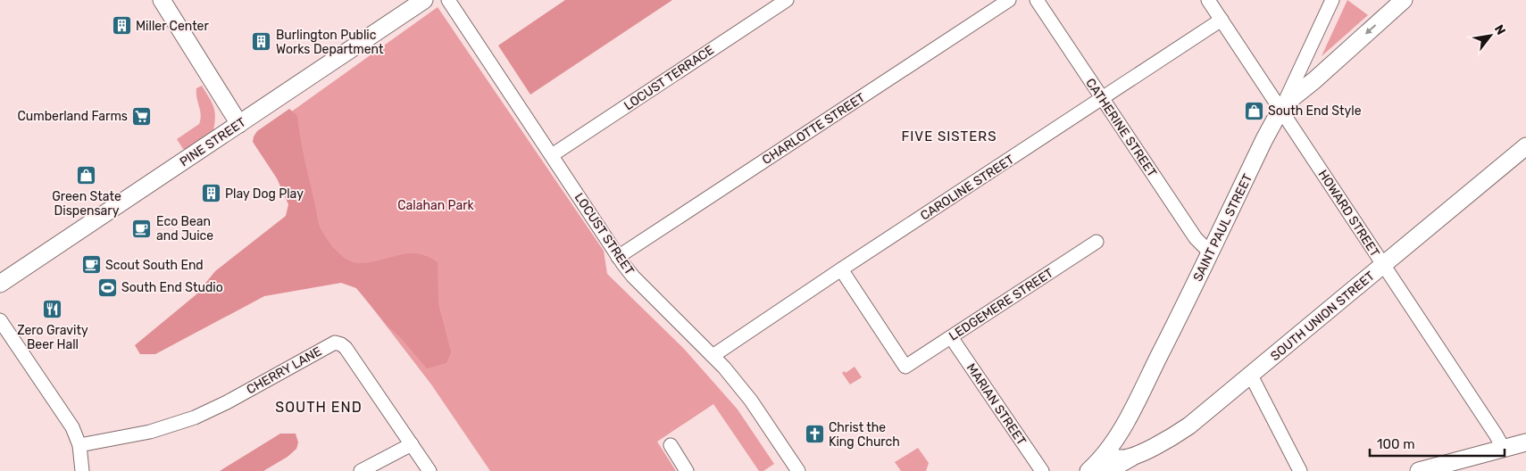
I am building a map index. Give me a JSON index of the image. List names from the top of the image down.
{
  "streets": {
    "main road": ["PINE STREET", "SAINT PAUL STREET", "SOUTH UNION STREET"],
    "street": [
      "LOCUST TERRACE",
      "CATHERINE STREET",
      "CHARLOTTE STREET",
      "CAROLINE STREET",
      "HOWARD STREET",
      "LOCUST STREET",
      "LEDGEMERE STREET",
      "CHERRY LANE",
      "MARIAN STREET"
    ]
  },
  "crossings": [
    ["LOCUST TERRACE", "LOCUST STREET"],
    ["CATHERINE STREET", "CAROLINE STREET"],
    ["CATHERINE STREET", "SAINT PAUL STREET"],
    ["CHARLOTTE STREET", "LOCUST STREET"],
    ["CAROLINE STREET", "HOWARD STREET"],
    ["CAROLINE STREET", "LOCUST STREET"],
    ["CAROLINE STREET", "LEDGEMERE STREET"],
    ["HOWARD STREET", "SAINT PAUL STREET"],
    ["HOWARD STREET", "SOUTH UNION STREET"],
    ["SAINT PAUL STREET", "SOUTH UNION STREET"],
    ["LEDGEMERE STREET", "MARIAN STREET"]
  ],
  "districts": ["FIVE SISTERS", "SOUTH END"],
  "parks": ["Calahan Park"],
  "places": {
    "building": ["Miller Center", "Burlington Public Works Department", "Play Dog Play"],
    "shop": ["South End Style", "Green State Dispensary"],
    "supermarket": ["Cumberland Farms"],
    "cafe": ["Eco Bean and Juice", "Scout South End"],
    "sports": ["South End Studio"],
    "restaurant": ["Zero Gravity Beer Hall"],
    "church": ["Christ the King Church"]
  },
  "scale_bar": "100 m",
  "north": "top right"
}
